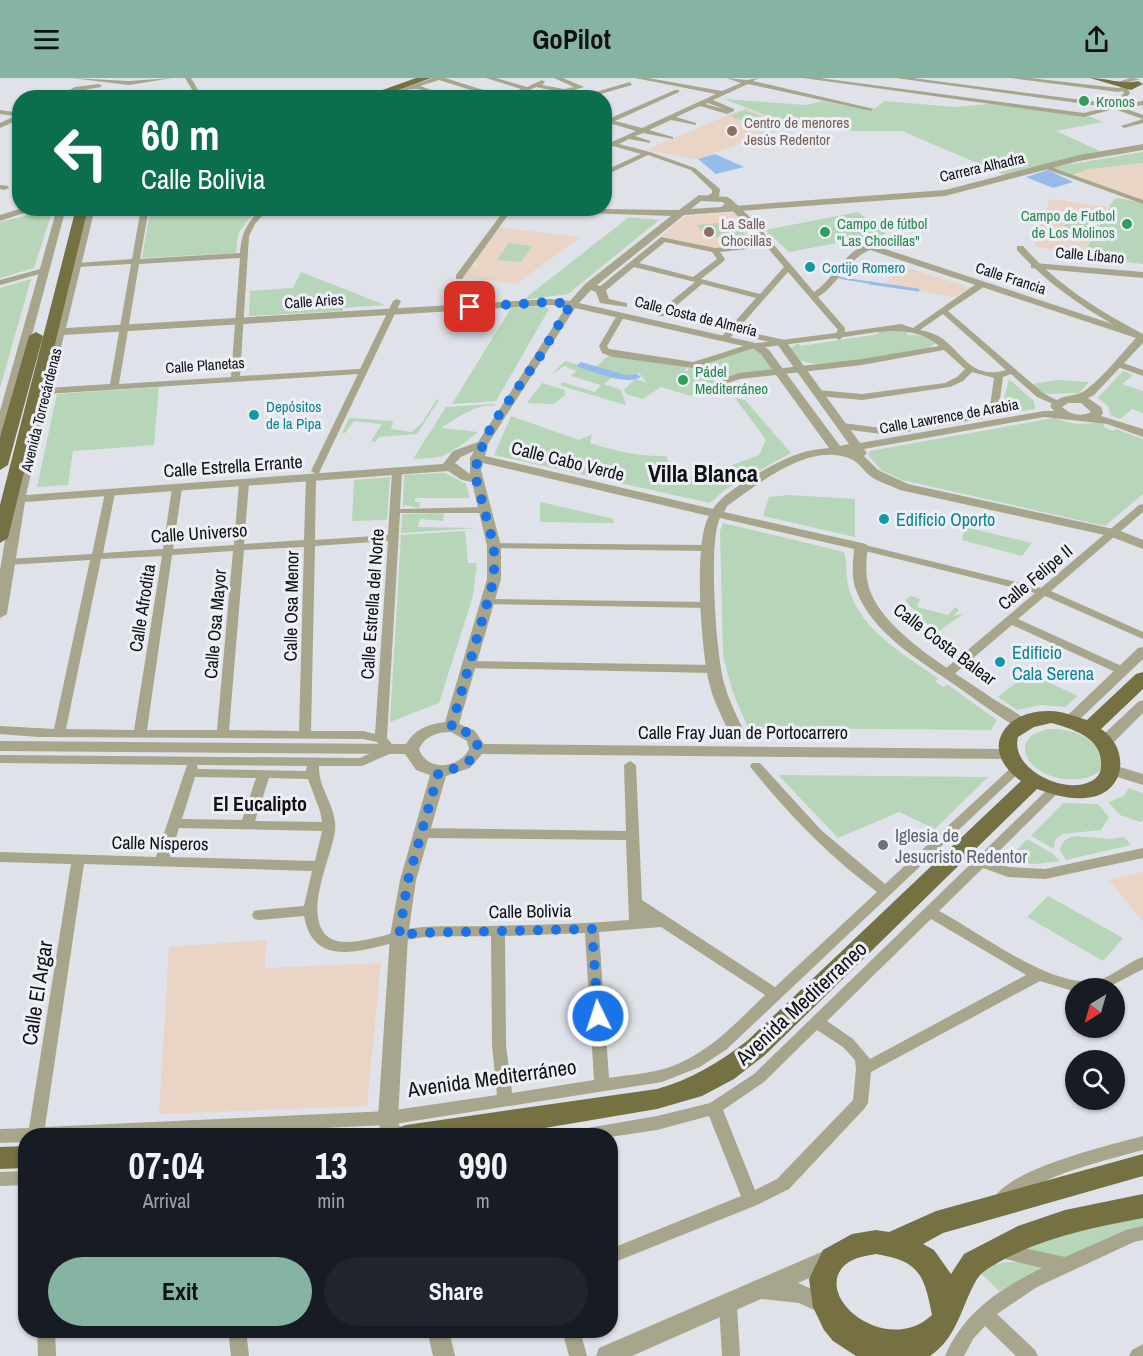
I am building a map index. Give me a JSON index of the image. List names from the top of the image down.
{
  "streets": {
    "main road": ["Avenida Torrecárdenas", "Avenida Mediterraneo"],
    "street": [
      "Carrera Alhadra",
      "Calle Líbano",
      "Calle Francia",
      "Calle Aries",
      "Calle Costa de Almería",
      "Calle Planetas",
      "Calle Lawrence de Arabia",
      "Calle Cabo Verde",
      "Calle Estrella Errante",
      "Calle Universo",
      "Calle Felipe II",
      "Calle Estrella del Norte",
      "Calle Osa Menor",
      "Calle Afrodita",
      "Calle Osa Mayor",
      "Calle Costa Balear",
      "Calle Fray Juan de Portocarrero",
      "Calle Nísperos",
      "Calle Bolivia",
      "Calle El Argar",
      "Avenida Mediterráneo"
    ]
  },
  "crossings": [
    ["Calle Aries", "Calle Costa de Almería"],
    ["Calle Aries", "Avenida Torrecárdenas"],
    ["Calle Costa de Almería", "Calle Lawrence de Arabia"],
    ["Calle Costa de Almería", "Calle Felipe II"],
    ["Calle Planetas", "Avenida Torrecárdenas"],
    ["Avenida Torrecárdenas", "Calle Estrella Errante"],
    ["Avenida Torrecárdenas", "Calle Universo"],
    ["Calle Lawrence de Arabia", "Calle Cabo Verde"],
    ["Calle Cabo Verde", "Calle Costa Balear"],
    ["Calle Estrella Errante", "Calle Estrella del Norte"],
    ["Calle Estrella Errante", "Calle Osa Menor"],
    ["Calle Estrella Errante", "Calle Afrodita"],
    ["Calle Estrella Errante", "Calle Osa Mayor"],
    ["Calle Universo", "Calle Estrella del Norte"],
    ["Calle Universo", "Calle Osa Menor"],
    ["Calle Universo", "Calle Afrodita"],
    ["Calle Universo", "Calle Osa Mayor"],
    ["Calle Felipe II", "Calle Costa Balear"],
    ["Calle Fray Juan de Portocarrero", "Avenida Mediterraneo"],
    ["Calle Fray Juan de Portocarrero", "Avenida Mediterráneo"],
    ["Calle Nísperos", "Calle El Argar"],
    ["Avenida Mediterraneo", "Avenida Mediterráneo"]
  ],
  "districts": ["Villa Blanca", "El Eucalipto"],
  "places": [
    "Kronos",
    "Centro de menores Jesús Redentor",
    "Campo de Futbol de Los Molinos",
    "La Salle Chocillas",
    "Campo de fútbol \"Las Chocillas\"",
    "Cortijo Romero",
    "Pádel Mediterráneo",
    "Depósitos de la Pipa",
    "Edificio Oporto",
    "Edificio Cala Serena",
    "Iglesia de Jesucristo Redentor"
  ],
  "north": "bottom left",
  "page": {
    "header": "GoPilot",
    "turn": ["60 m", "Calle Bolivia"],
    "eta": [
      "07:04",
      "Arrival",
      "13",
      "min",
      "990",
      "m"
    ],
    "buttons": ["Exit", "Share"]
  }
}
